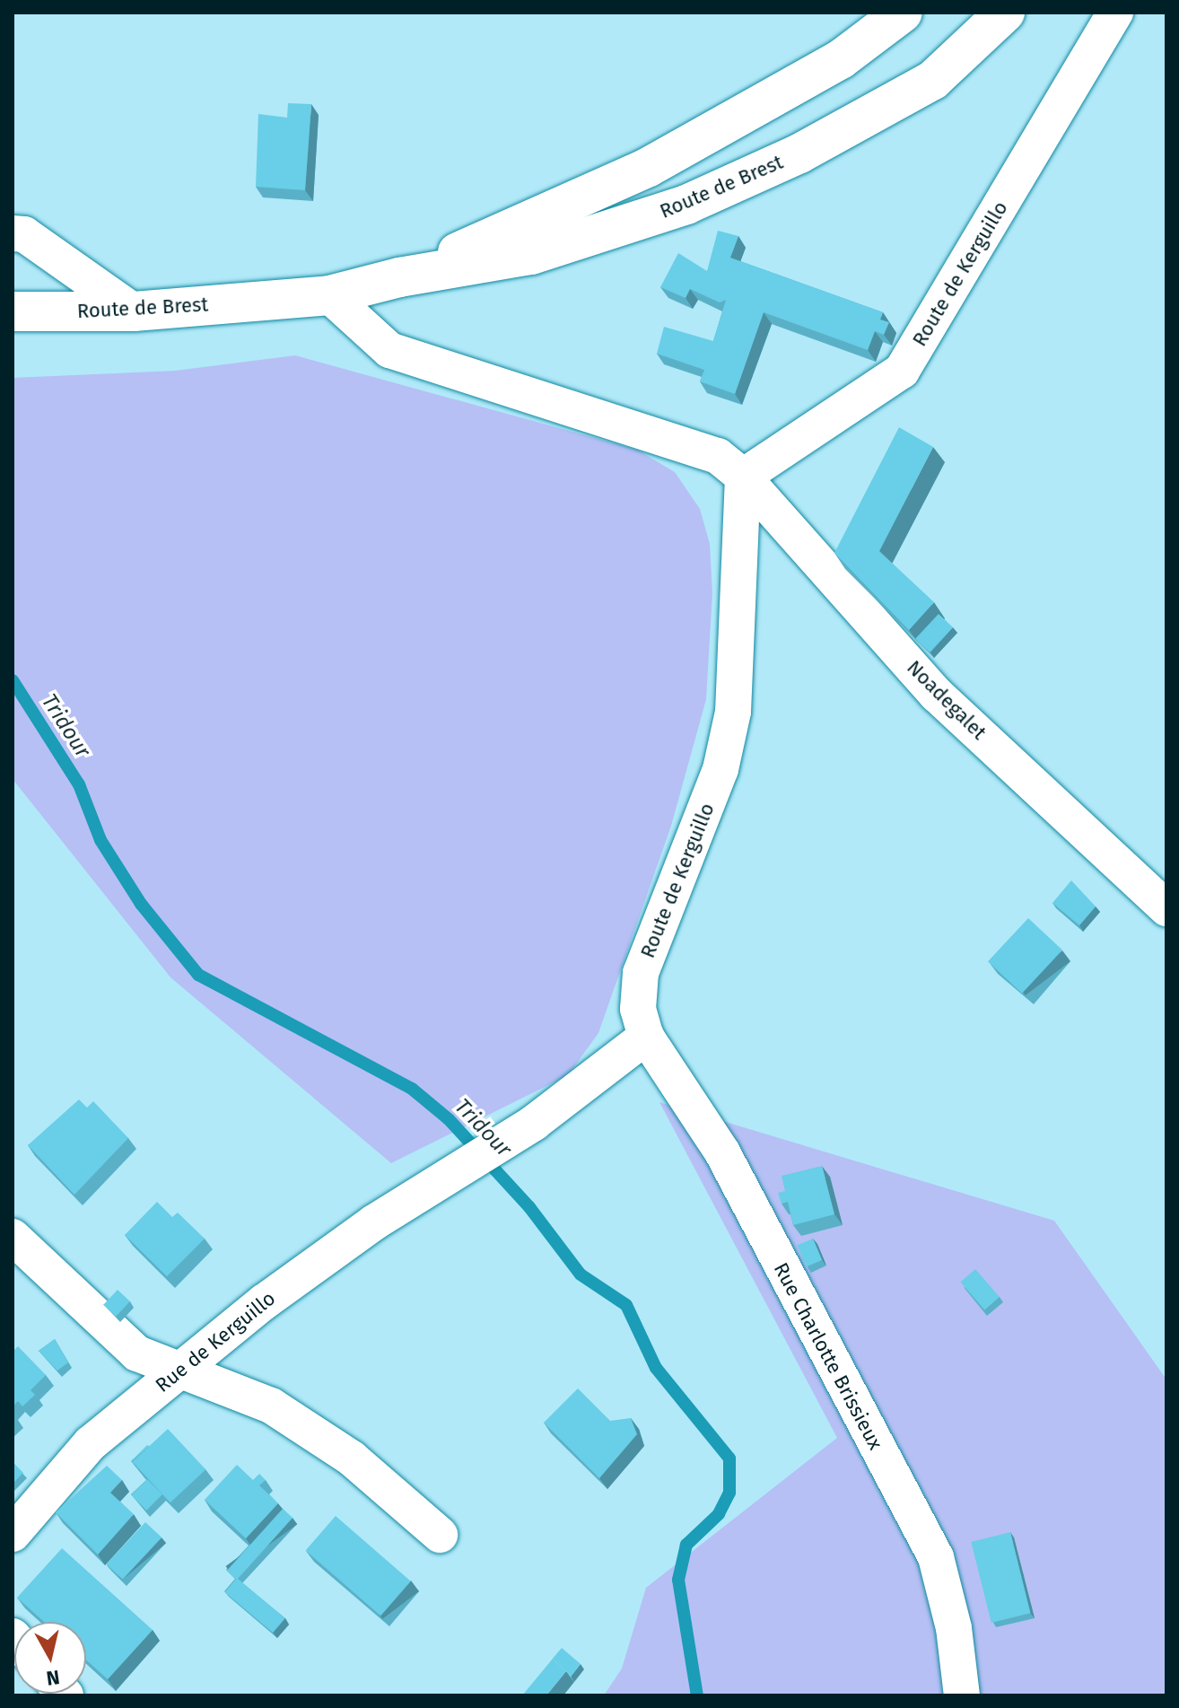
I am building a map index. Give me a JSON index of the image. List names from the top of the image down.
{
  "streets": {
    "main road": ["Route de Brest"],
    "street": [
      "Route de Kerguillo",
      "Noadegalet",
      "Rue de Kerguillo",
      "Rue Charlotte Brissieux"
    ]
  },
  "crossings": [
    ["Route de Kerguillo", "Noadegalet"],
    ["Route de Kerguillo", "Rue de Kerguillo"],
    ["Route de Kerguillo", "Rue Charlotte Brissieux"],
    ["Rue de Kerguillo", "Rue Charlotte Brissieux"]
  ],
  "water": ["Tridour"],
  "north": "bottom"
}
